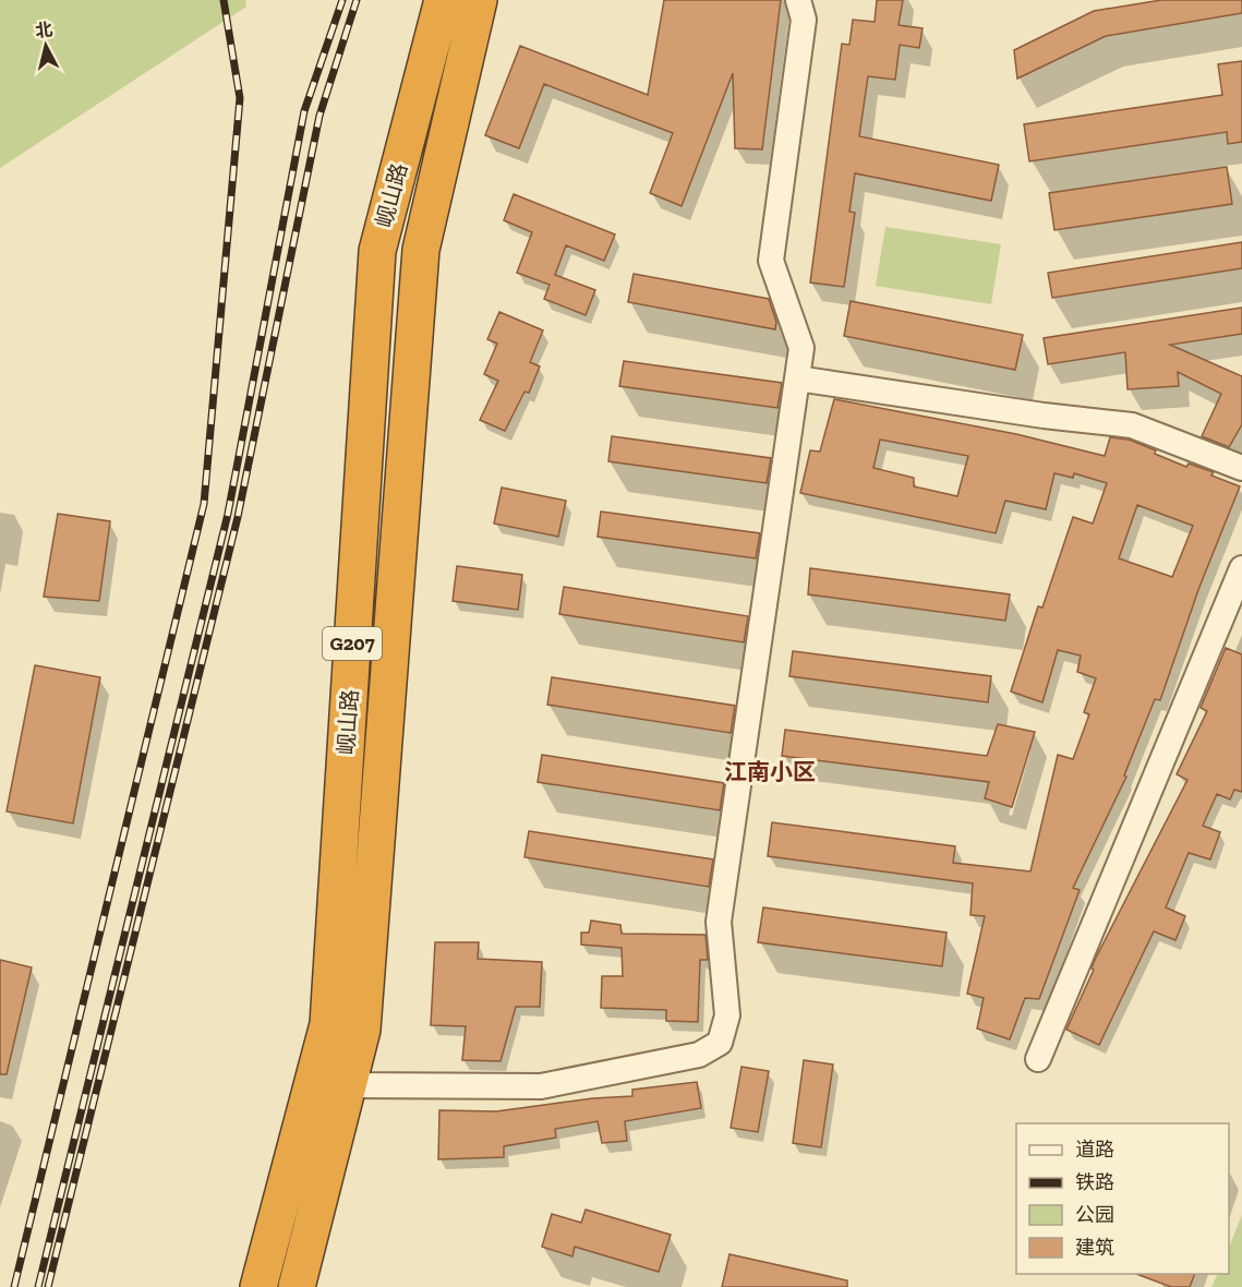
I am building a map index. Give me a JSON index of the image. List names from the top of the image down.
{
  "streets": {
    "highway": ["岘山路", "G207"]
  },
  "districts": ["江南小区"],
  "legend": [
    "道路",
    "铁路",
    "公园",
    "建筑"
  ],
  "north": "top"
}
